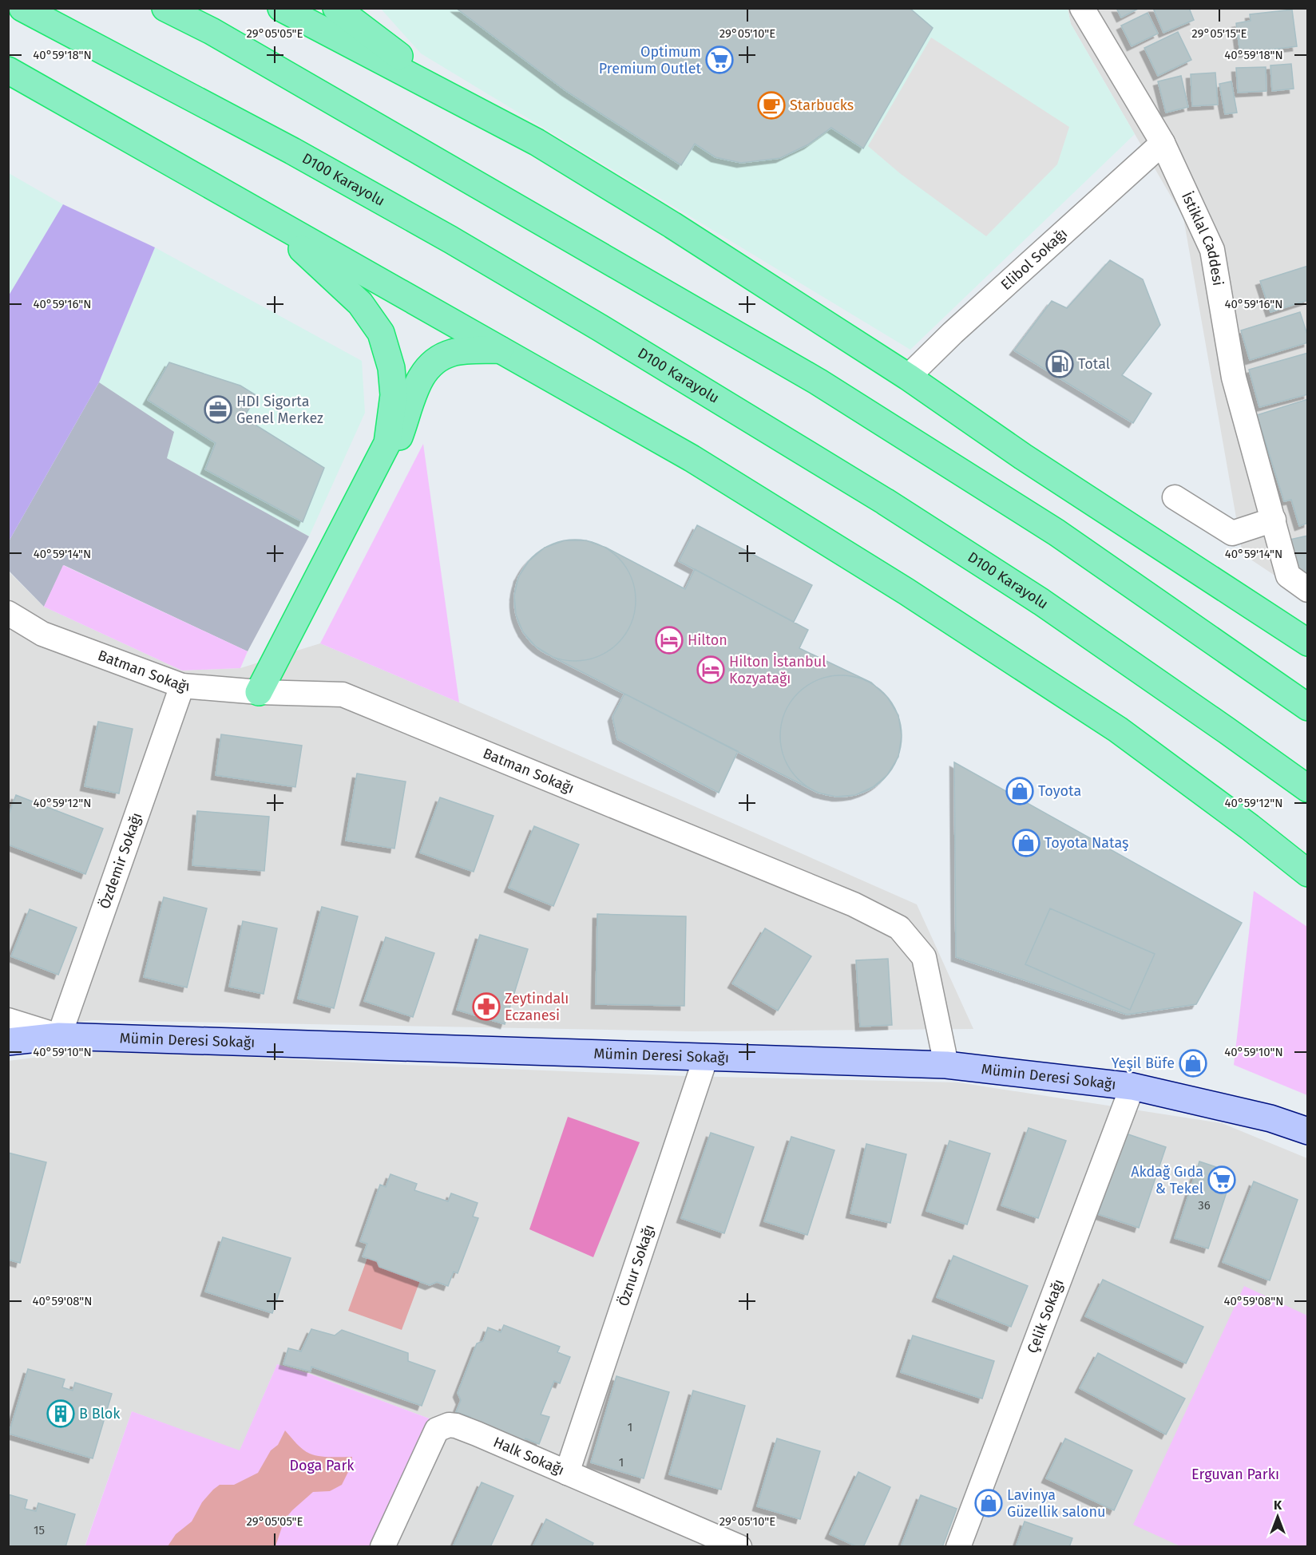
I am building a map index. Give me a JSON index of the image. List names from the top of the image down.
{
  "streets": {
    "highway": ["D100 Karayolu"],
    "street": [
      "İstiklal Caddesi",
      "Elibol Sokağı",
      "Batman Sokağı",
      "Özdemir Sokağı",
      "Mümin Deresi Sokağı",
      "Öznur Sokağı",
      "Çelik Sokağı",
      "Halk Sokağı"
    ]
  },
  "crossings": [
    ["İstiklal Caddesi", "Elibol Sokağı"],
    ["Batman Sokağı", "Özdemir Sokağı"],
    ["Batman Sokağı", "Mümin Deresi Sokağı"],
    ["Özdemir Sokağı", "Mümin Deresi Sokağı"],
    ["Mümin Deresi Sokağı", "Öznur Sokağı"],
    ["Mümin Deresi Sokağı", "Çelik Sokağı"],
    ["Öznur Sokağı", "Halk Sokağı"]
  ],
  "parks": ["Doga Park", "Erguvan Parkı"],
  "places": {
    "supermarket": ["Optimum Premium Outlet", "Akdağ Gıda & Tekel"],
    "cafe": ["Starbucks"],
    "fuel station": ["Total"],
    "office": ["HDI Sigorta Genel Merkez"],
    "hotel": ["Hilton", "Hilton İstanbul Kozyatağı"],
    "shop": [
      "Toyota",
      "Toyota Nataş",
      "Yeşil Büfe",
      "Lavinya Güzellik salonu"
    ],
    "pharmacy": ["Zeytindalı Eczanesi"],
    "building": ["B Blok"]
  },
  "house_numbers": [
    "36",
    "1",
    "1",
    "15"
  ],
  "north": "top",
  "coordinates": [
    "29°05'05\"E",
    "29°05'10\"E",
    "29°05'15\"E",
    "40°59'18\"N",
    "40°59'16\"N",
    "40°59'14\"N",
    "40°59'12\"N",
    "40°59'10\"N",
    "40°59'08\"N"
  ]
}
